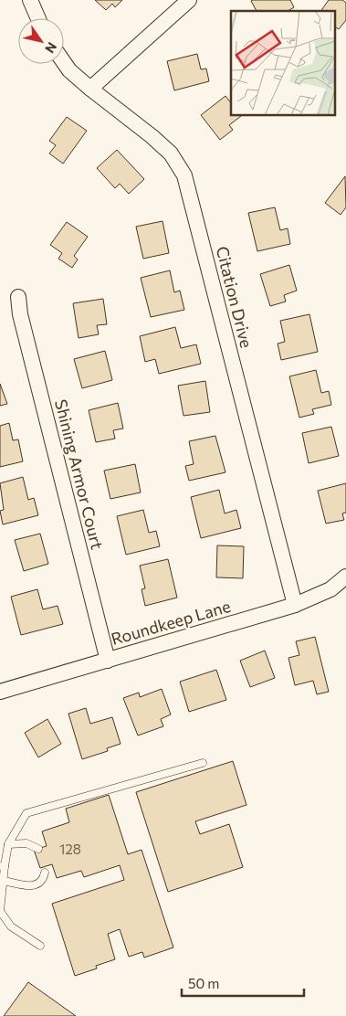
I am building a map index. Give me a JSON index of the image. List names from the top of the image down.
{
  "streets": {
    "street": ["Citation Drive", "Shining Armor Court", "Roundkeep Lane"]
  },
  "crossings": [
    ["Citation Drive", "Roundkeep Lane"],
    ["Shining Armor Court", "Roundkeep Lane"]
  ],
  "house_numbers": ["128"],
  "scale_bar": "50 m",
  "north": "bottom right"
}
